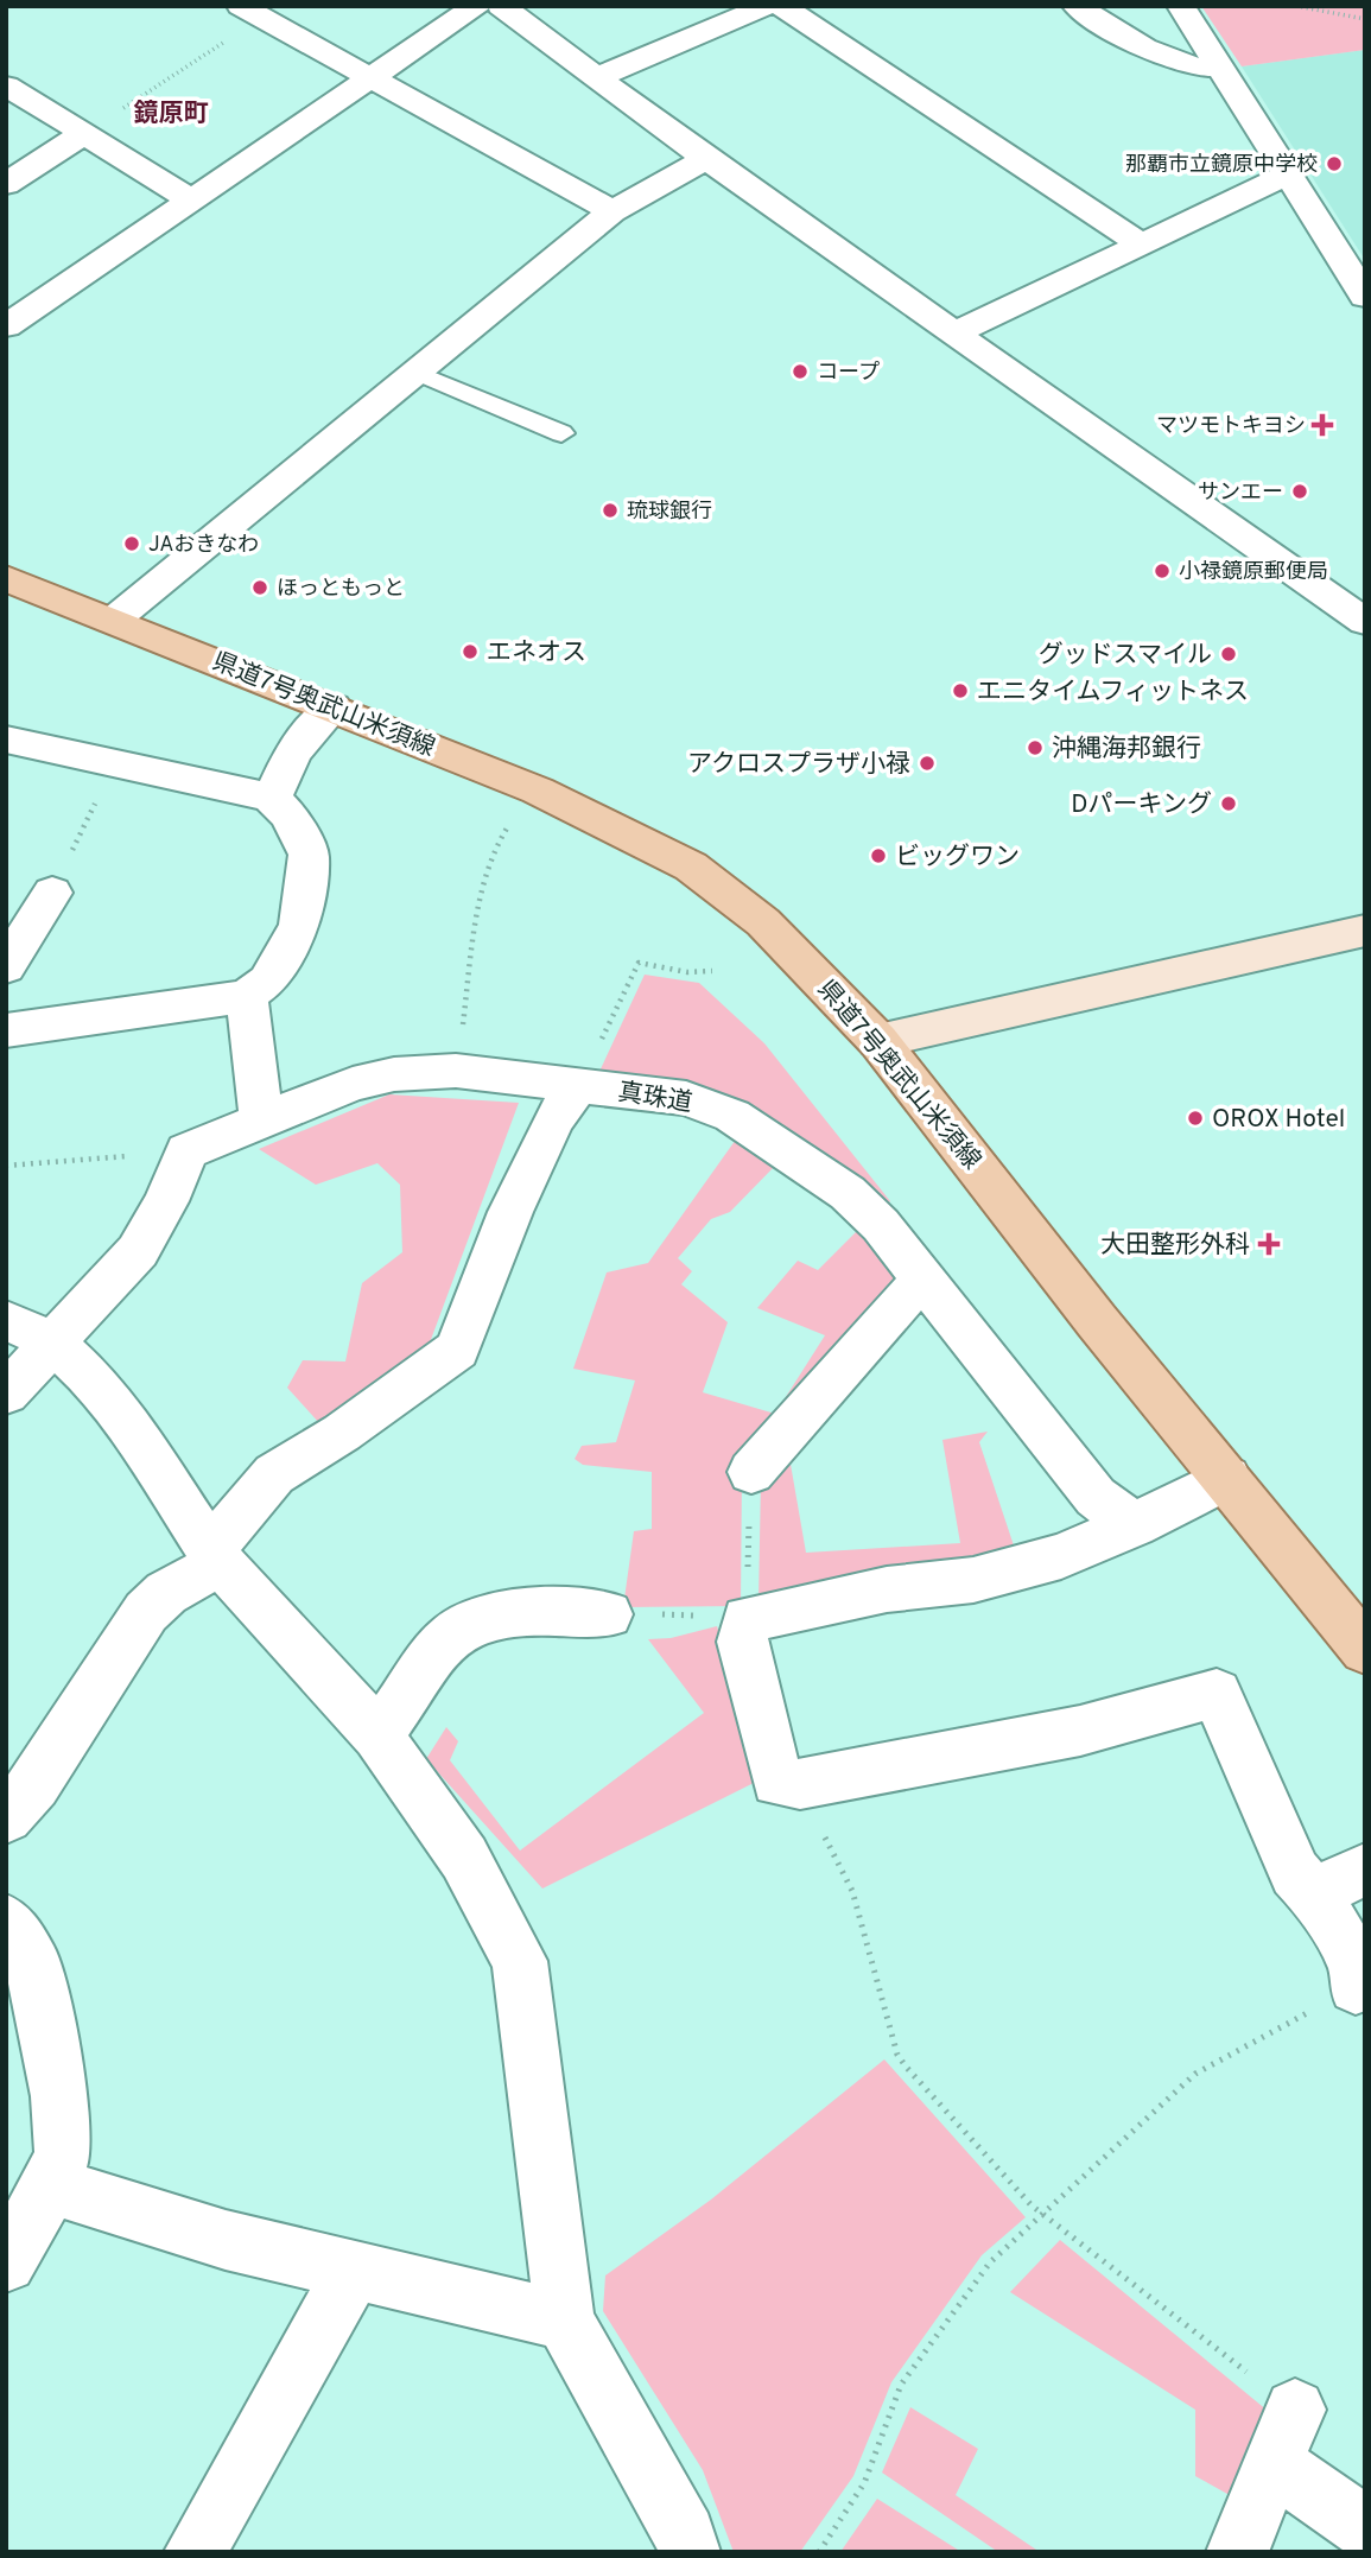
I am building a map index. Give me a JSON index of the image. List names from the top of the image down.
{
  "streets": {
    "main road": ["県道7号奥武山米須線"],
    "street": ["真珠道"]
  },
  "districts": ["鏡原町"],
  "places": {
    "other": [
      "那覇市立鏡原中学校",
      "コープ",
      "サンエー",
      "琉球銀行",
      "JAおきなわ",
      "小禄鏡原郵便局",
      "ほっともっと",
      "エネオス",
      "グッドスマイル",
      "エニタイムフィットネス",
      "沖縄海邦銀行",
      "アクロスプラザ小禄",
      "Dパーキング",
      "ビッグワン",
      "OROX Hotel"
    ],
    "health": ["マツモトキヨシ", "大田整形外科"]
  }
}
